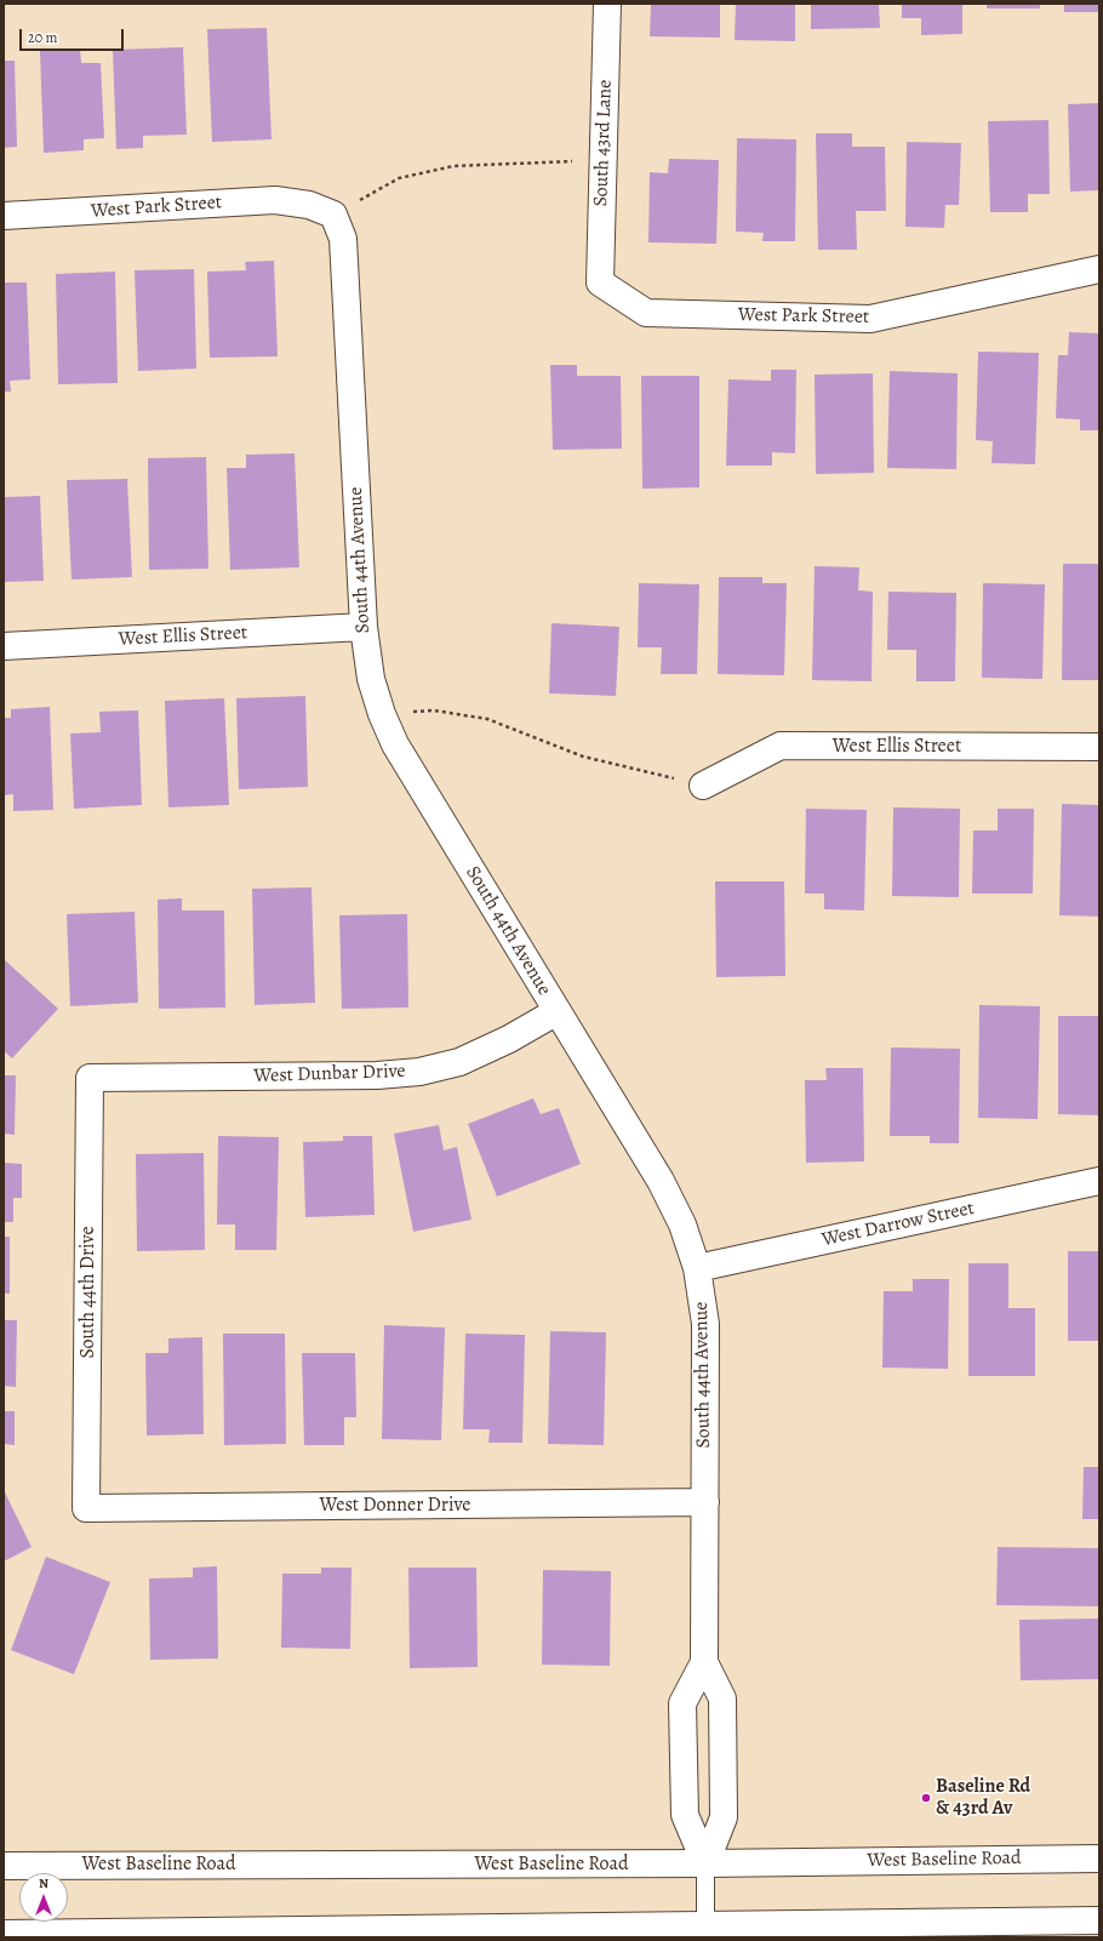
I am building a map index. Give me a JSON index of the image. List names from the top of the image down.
{
  "streets": {
    "street": [
      "South 43rd Lane",
      "West Park Street",
      "South 44th Avenue",
      "West Ellis Street",
      "West Dunbar Drive",
      "West Darrow Street",
      "South 44th Drive",
      "West Donner Drive",
      "West Baseline Road"
    ]
  },
  "crossings": [
    ["South 43rd Lane", "West Park Street"],
    ["West Park Street", "South 44th Avenue"],
    ["South 44th Avenue", "West Ellis Street"],
    ["South 44th Avenue", "West Dunbar Drive"],
    ["South 44th Avenue", "West Darrow Street"],
    ["South 44th Avenue", "West Donner Drive"],
    ["South 44th Avenue", "West Baseline Road"],
    ["West Dunbar Drive", "South 44th Drive"],
    ["South 44th Drive", "West Donner Drive"]
  ],
  "places": ["Baseline Rd & 43rd Av"],
  "scale_bar": "20 m",
  "north": "top"
}
